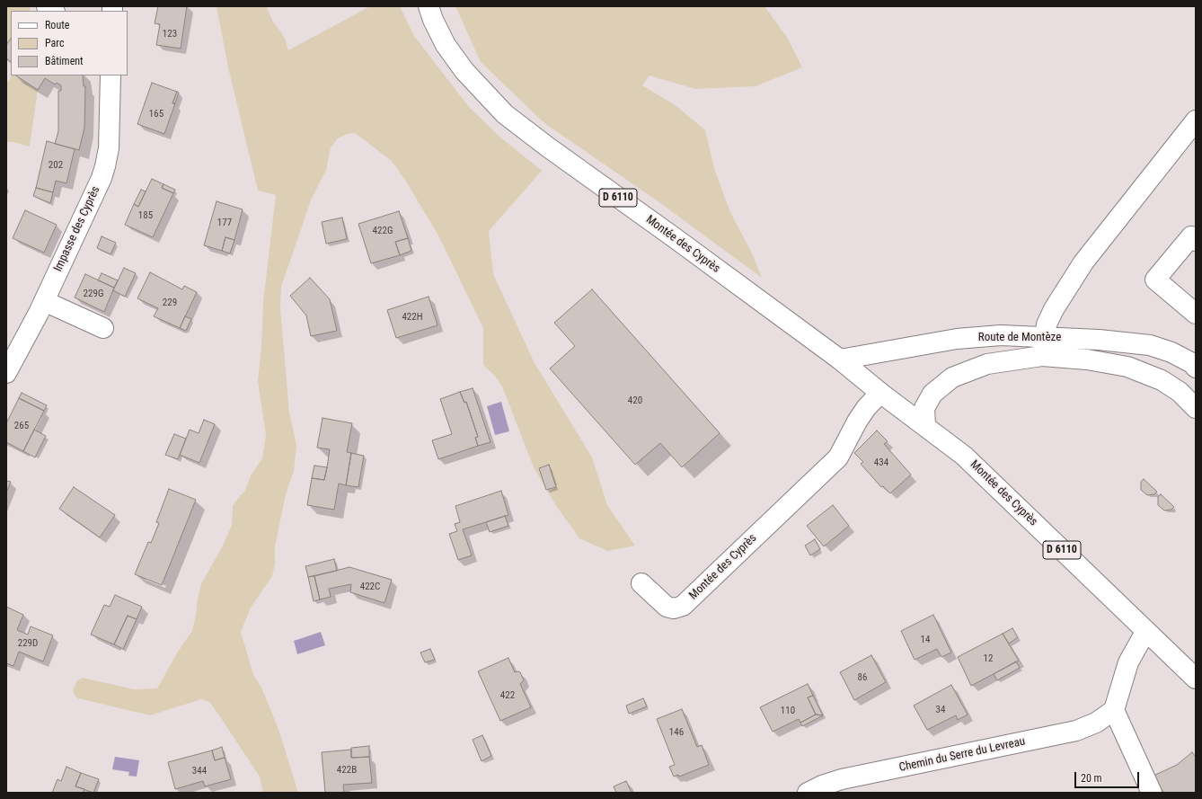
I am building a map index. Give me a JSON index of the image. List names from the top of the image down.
{
  "streets": {
    "street": [
      "D 6110",
      "Impasse des Cyprès",
      "Montée des Cyprès",
      "Route de Montèze",
      "Chemin du Serre du Levreau"
    ]
  },
  "crossings": [
    ["Montée des Cyprès", "Route de Montèze"]
  ],
  "house_numbers": [
    "123",
    "165",
    "202",
    "185",
    "177",
    "422G",
    "229G",
    "229",
    "422H",
    "420",
    "265",
    "434",
    "422C",
    "14",
    "229D",
    "12",
    "86",
    "422",
    "34",
    "110",
    "146",
    "422B",
    "344"
  ],
  "legend": ["Route", "Parc", "Bâtiment"],
  "scale_bar": "20 m"
}
